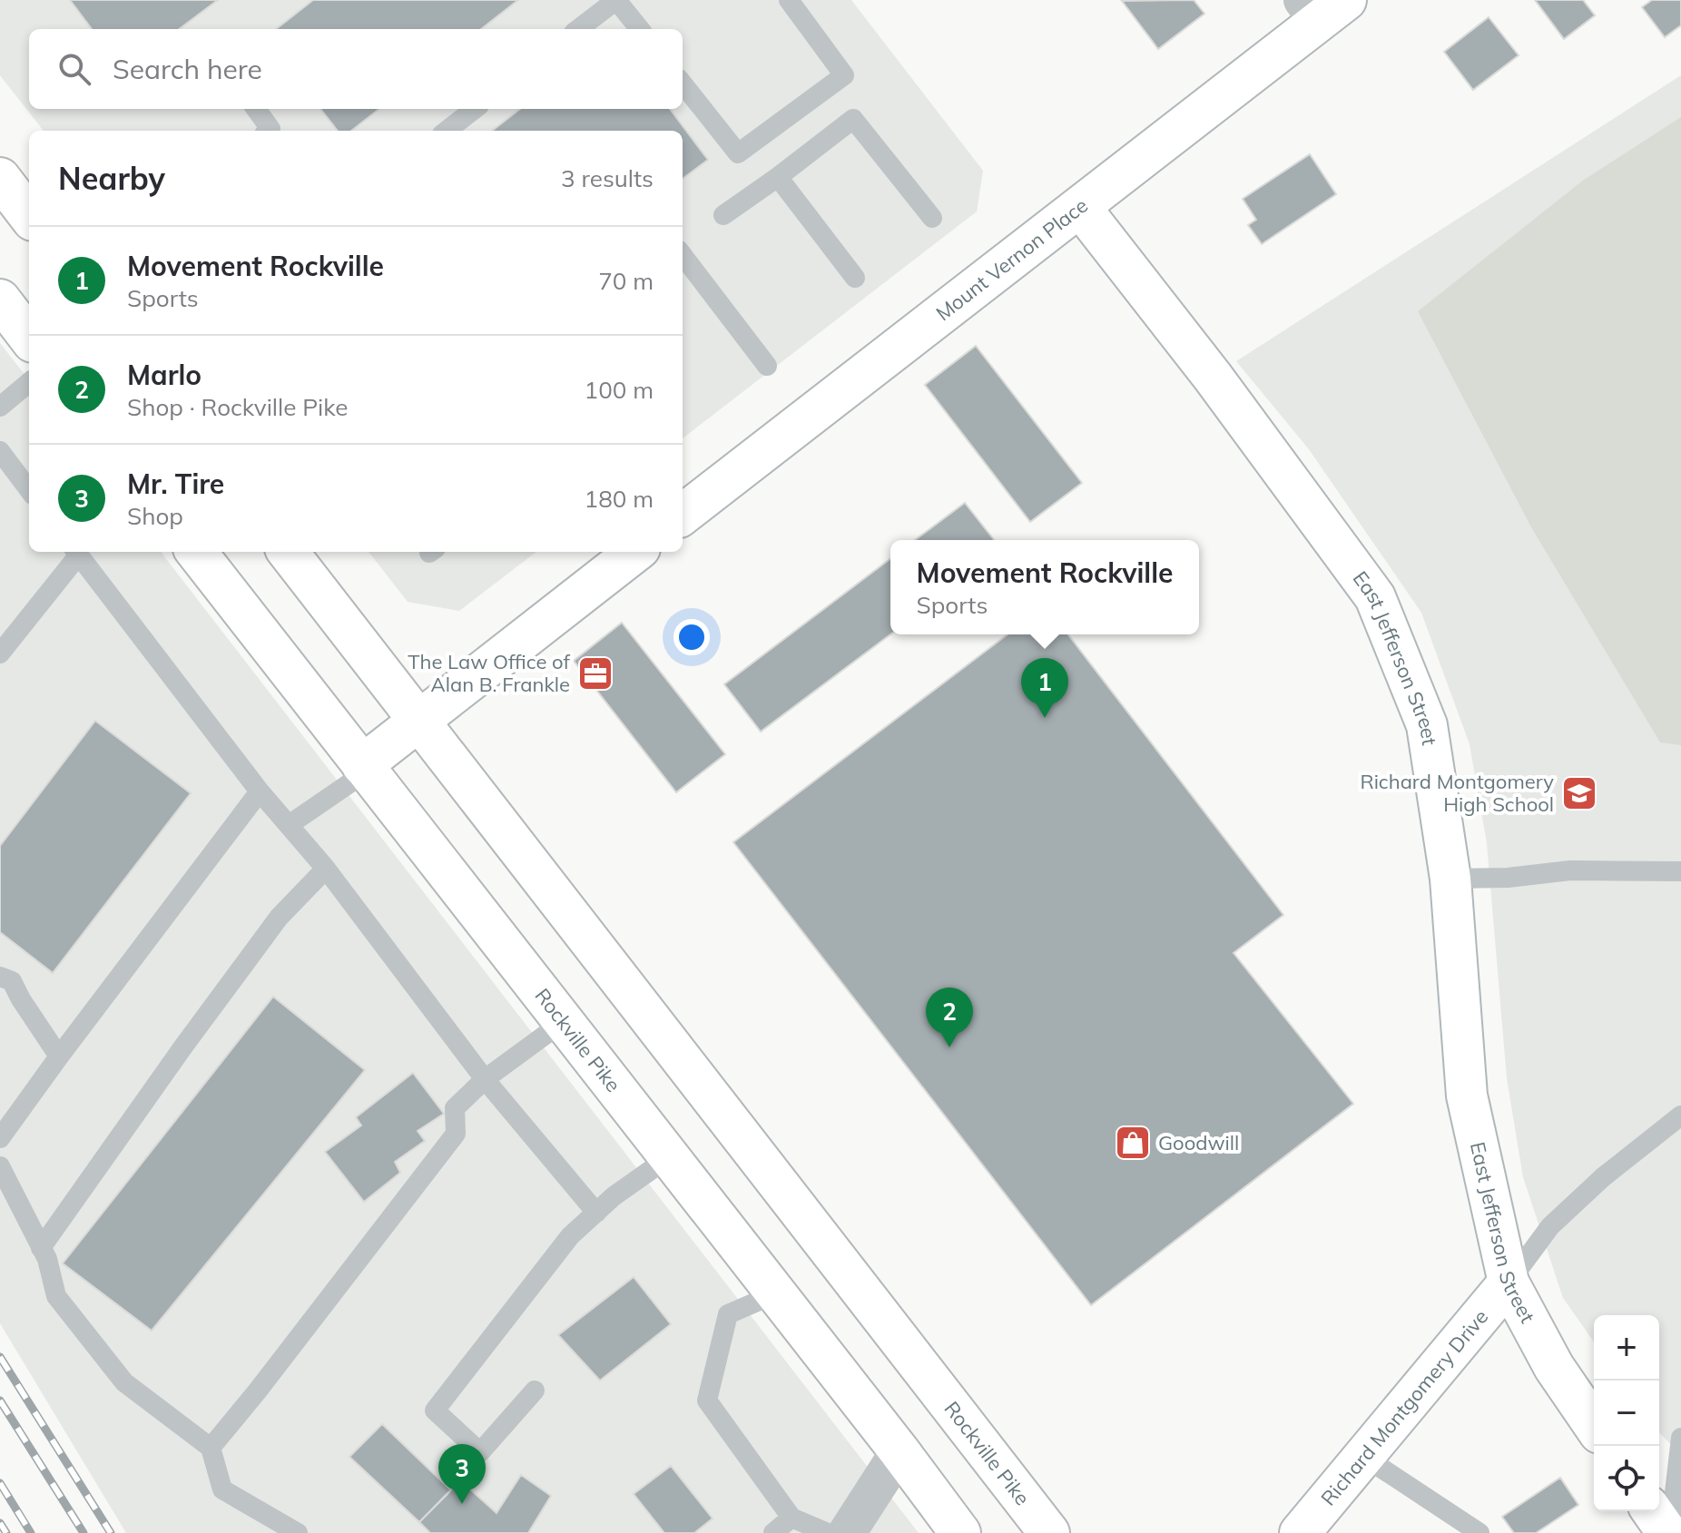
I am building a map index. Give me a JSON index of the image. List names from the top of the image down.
{
  "streets": {
    "street": [
      "Mount Vernon Place",
      "East Jefferson Street",
      "Rockville Pike",
      "Richard Montgomery Drive"
    ]
  },
  "crossings": [
    ["Mount Vernon Place", "East Jefferson Street"],
    ["East Jefferson Street", "Richard Montgomery Drive"]
  ],
  "places": {
    "office": ["The Law Office of Alan B. Frankle"],
    "school or university": ["Richard Montgomery High School"],
    "shop": ["Goodwill"]
  },
  "page": {
    "search": "Search here",
    "heading": ["Nearby", "3 results"],
    "list": [
      {
        "mark": "1",
        "name": "Movement Rockville",
        "note": "Sports",
        "value": "70 m"
      },
      {
        "mark": "2",
        "name": "Marlo",
        "note": "Shop · Rockville Pike",
        "value": "100 m"
      },
      {
        "mark": "3",
        "name": "Mr. Tire",
        "note": "Shop",
        "value": "180 m"
      }
    ],
    "popup": ["Movement Rockville", "Sports"],
    "pins": ["1", "2", "3"],
    "map_buttons": ["+", "−"]
  }
}
